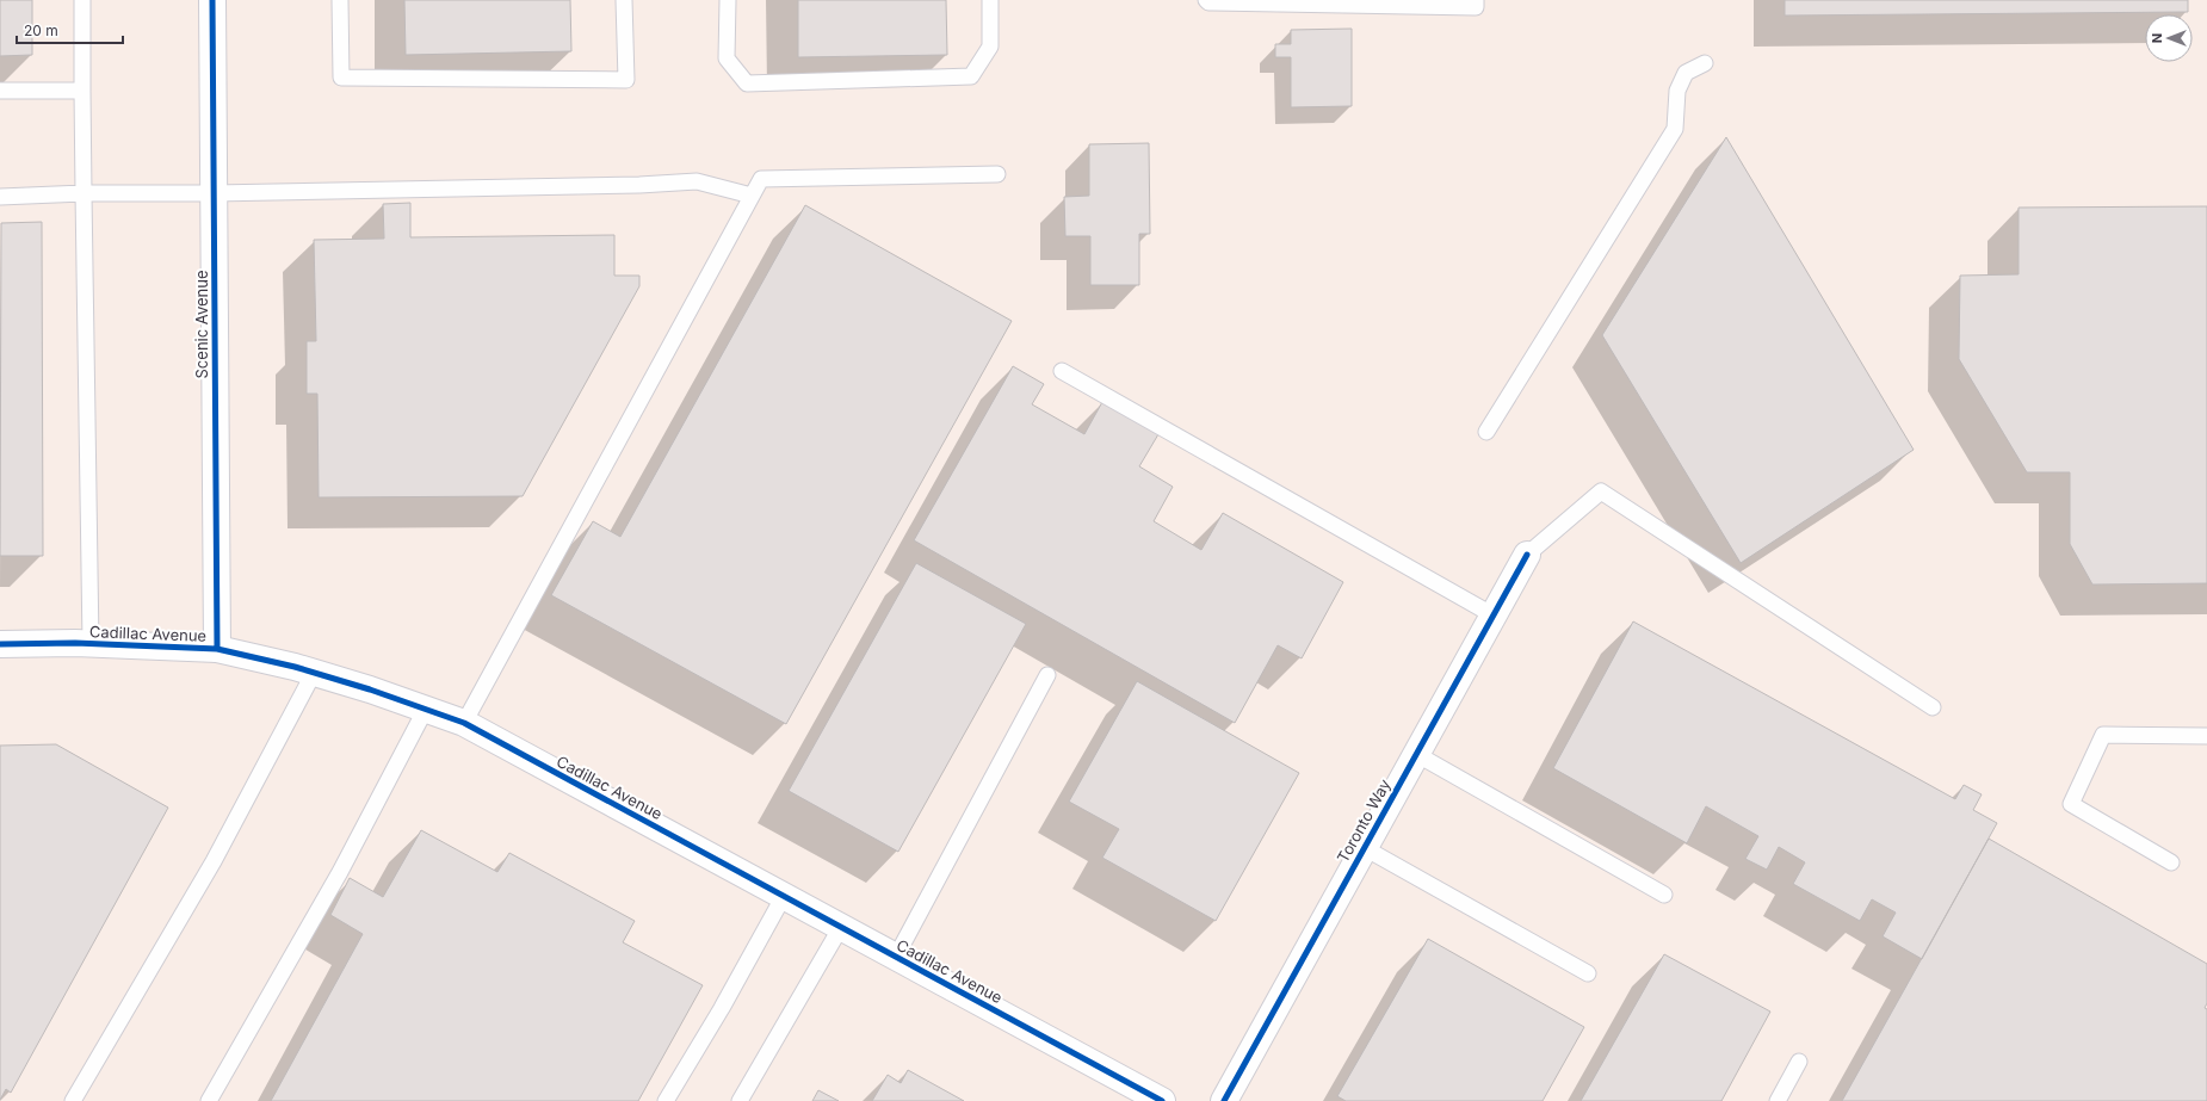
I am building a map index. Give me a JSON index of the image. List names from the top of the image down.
{
  "streets": {
    "street": ["Scenic Avenue", "Cadillac Avenue", "Toronto Way"]
  },
  "crossings": [
    ["Scenic Avenue", "Cadillac Avenue"]
  ],
  "scale_bar": "20 m",
  "north": "left"
}
